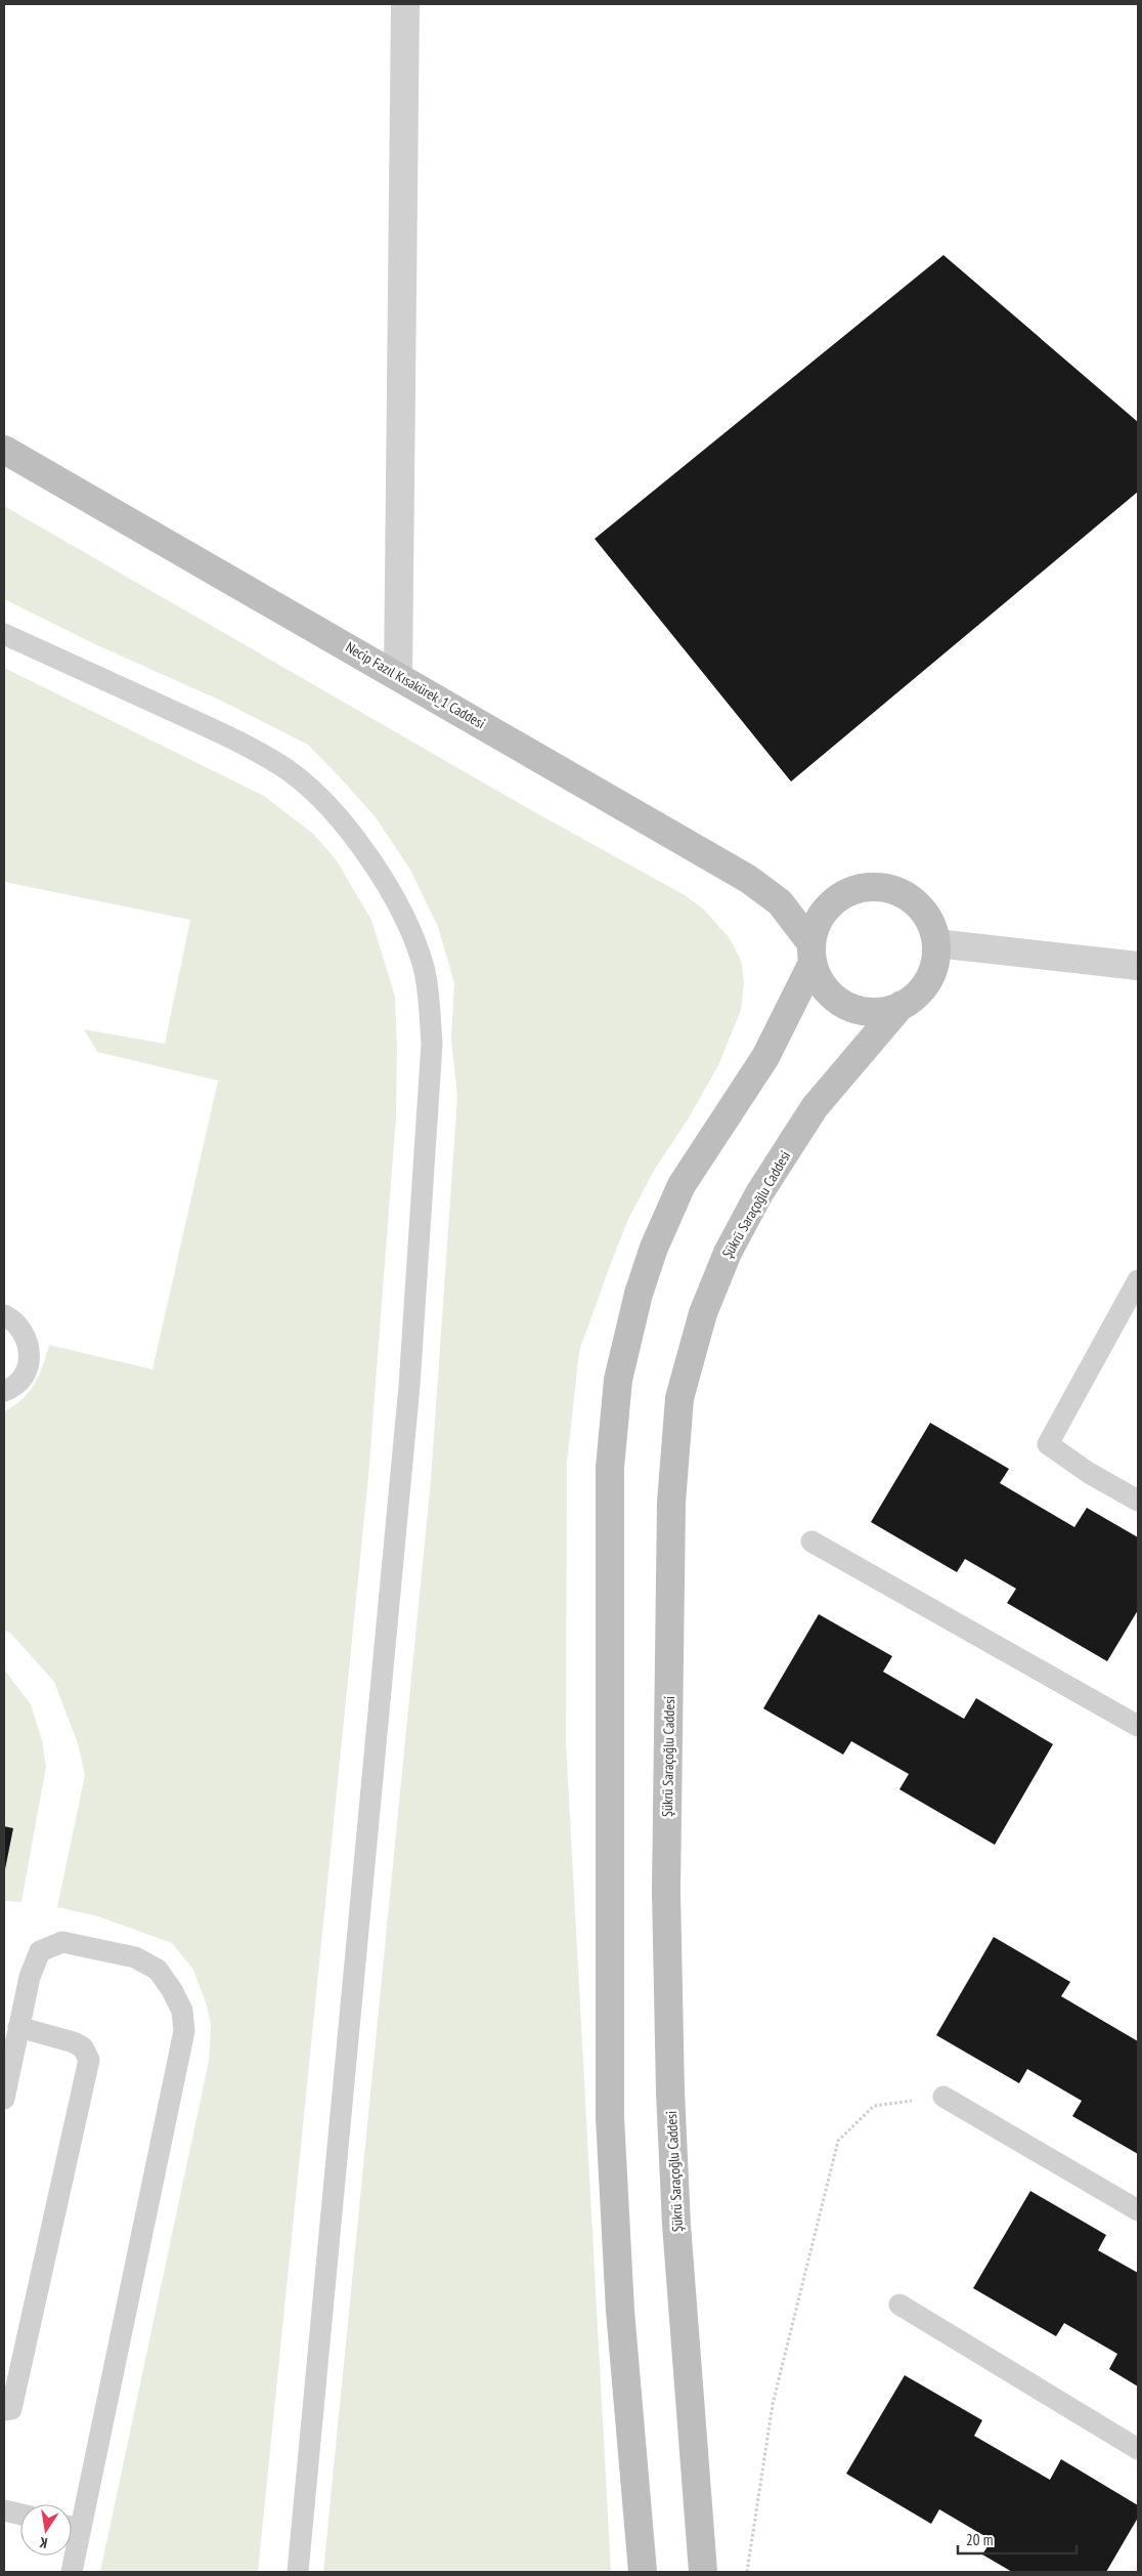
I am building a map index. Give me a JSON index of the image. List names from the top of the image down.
{
  "streets": {
    "street": ["Necip Fazıl Kısakürek_1 Caddesi", "Şükrü Saraçoğlu Caddesi"]
  },
  "crossings": [
    ["Necip Fazıl Kısakürek_1 Caddesi", "Şükrü Saraçoğlu Caddesi"]
  ],
  "scale_bar": "20 m",
  "north": "bottom"
}
